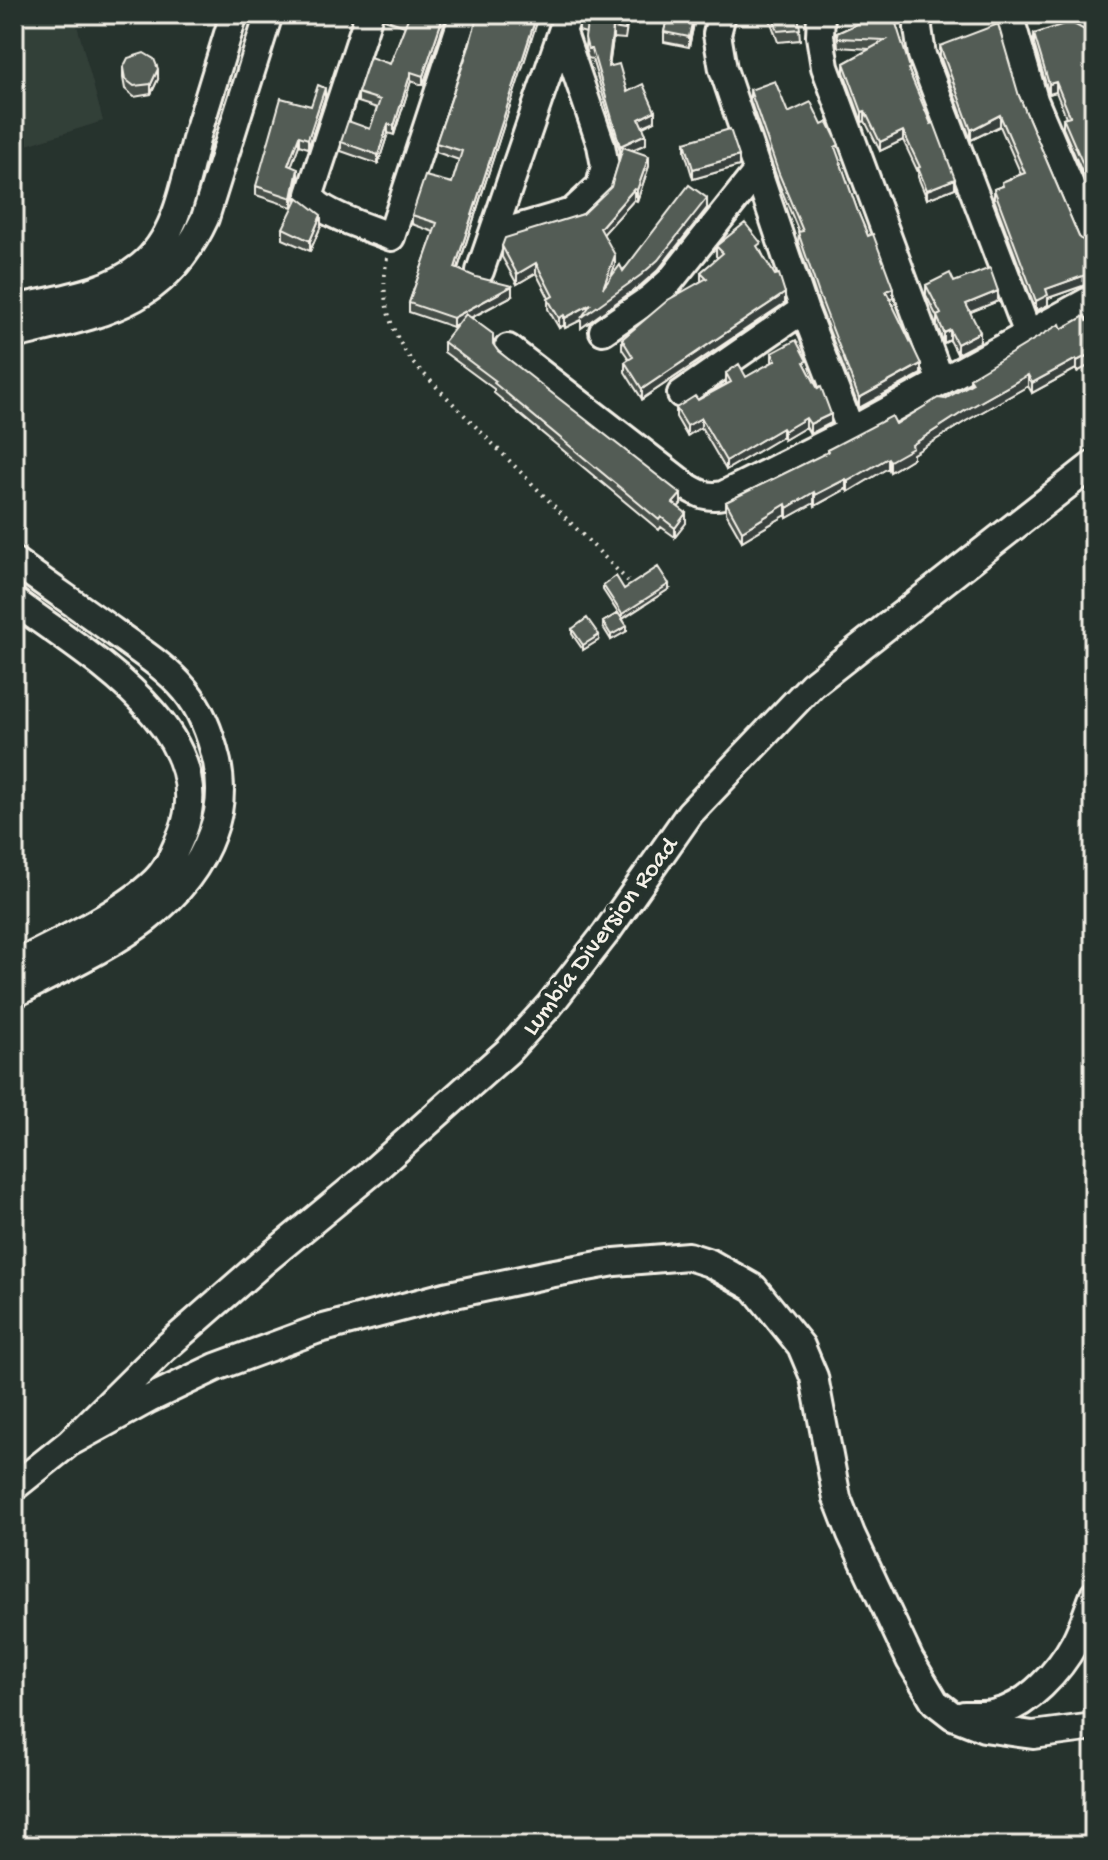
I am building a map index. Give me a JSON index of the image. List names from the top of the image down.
{
  "streets": {
    "street": ["Lumbia Diversion Road"]
  }
}
